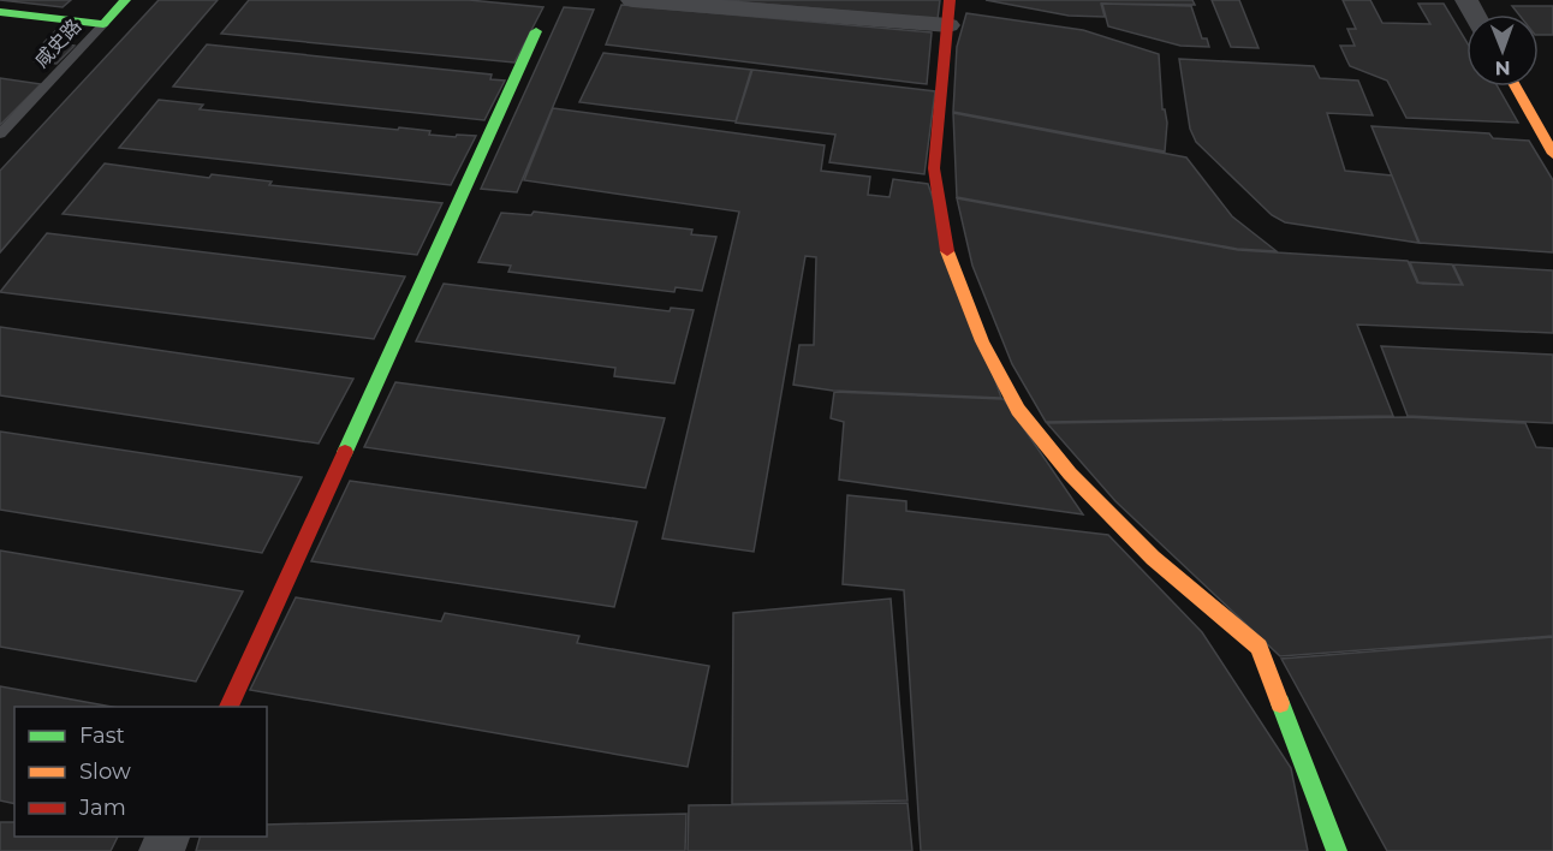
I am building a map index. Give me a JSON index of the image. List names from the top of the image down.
{
  "streets": {
    "street": ["咸史路"]
  },
  "legend": ["Fast", "Slow", "Jam"],
  "north": "bottom"
}
